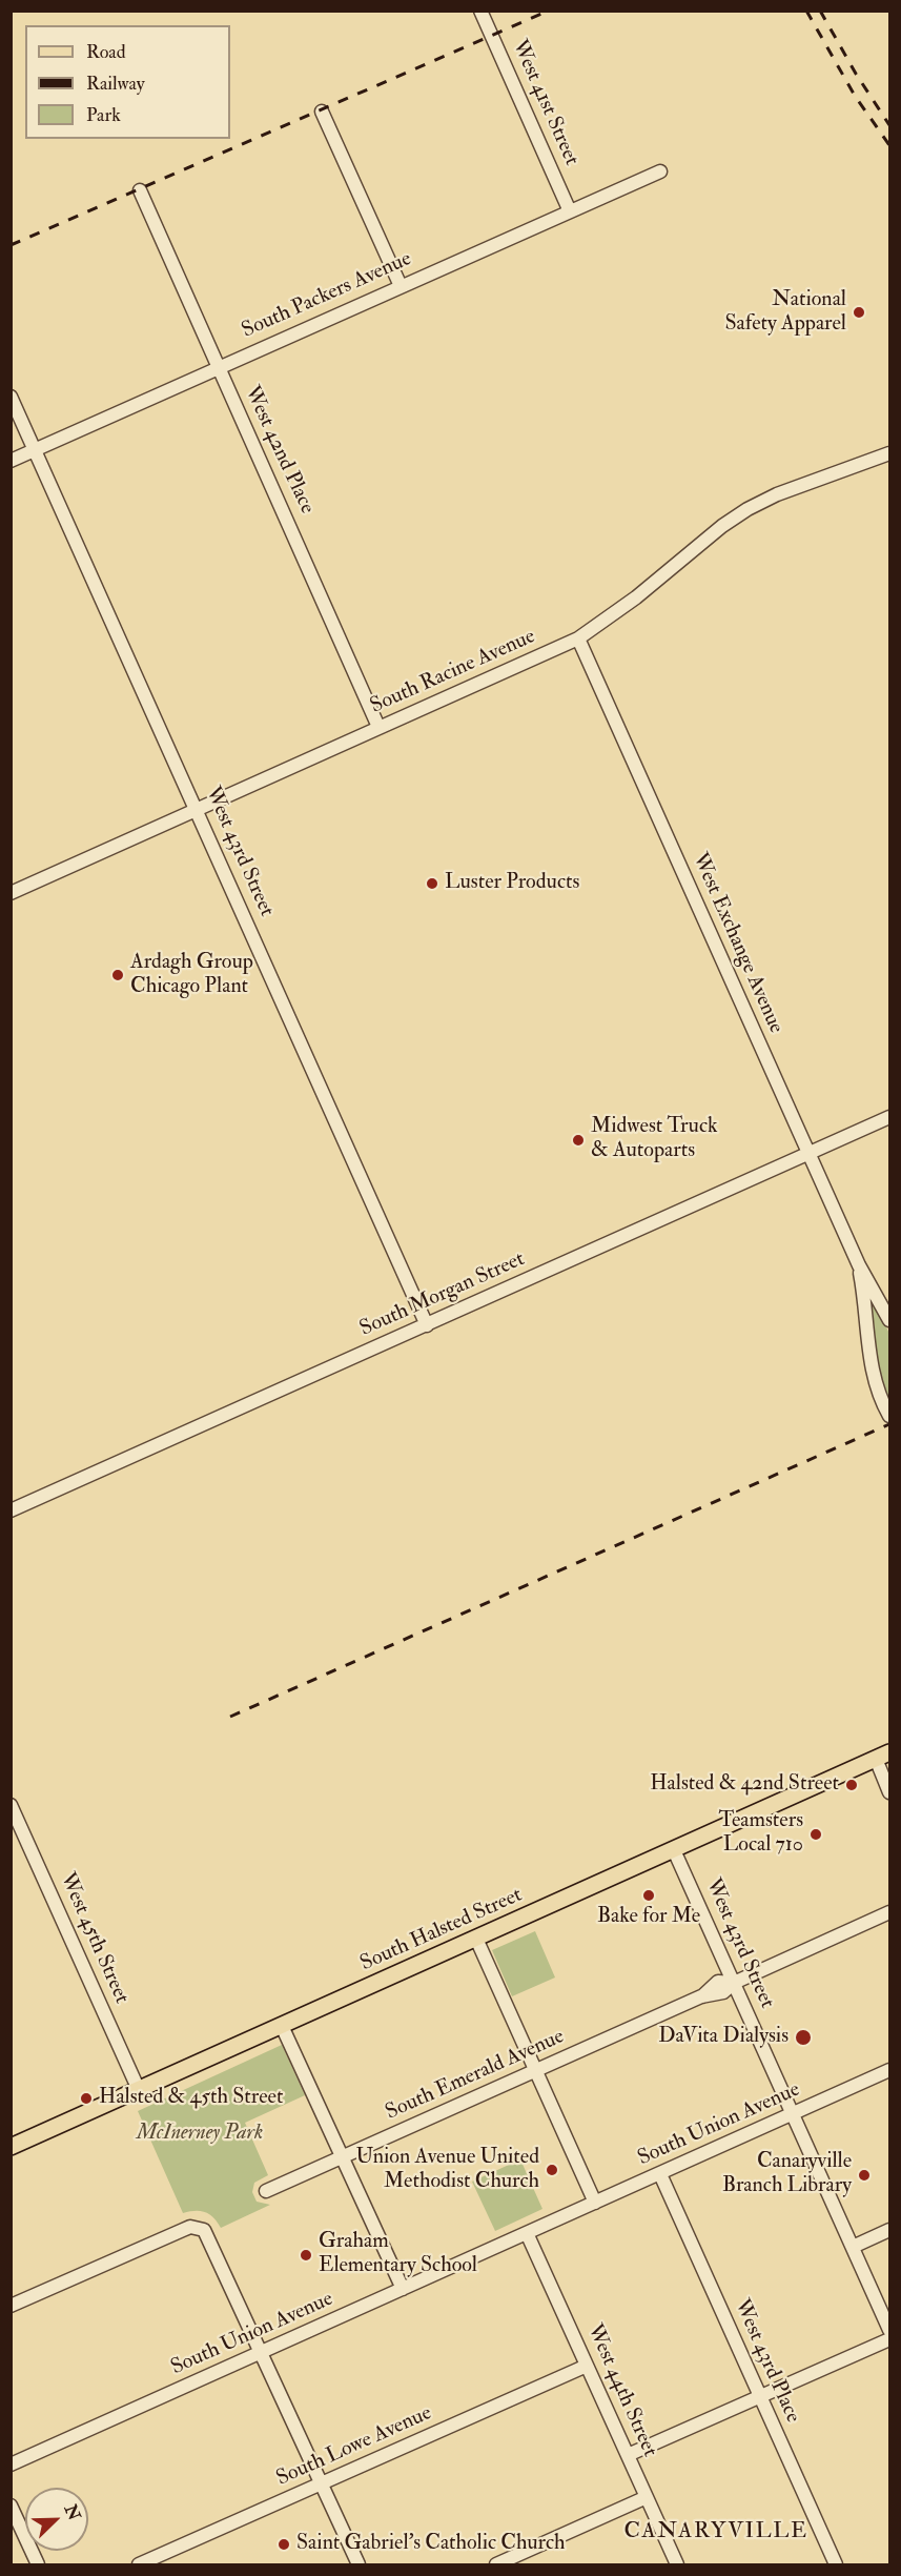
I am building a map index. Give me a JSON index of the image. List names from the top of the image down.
{
  "streets": {
    "main road": ["South Halsted Street"],
    "street": [
      "West 41st Street",
      "South Packers Avenue",
      "West 42nd Place",
      "South Racine Avenue",
      "West 43rd Street",
      "West Exchange Avenue",
      "South Morgan Street",
      "West 45th Street",
      "South Emerald Avenue",
      "South Union Avenue",
      "West 43rd Place",
      "West 44th Street",
      "South Lowe Avenue"
    ]
  },
  "crossings": [
    ["West 41st Street", "South Packers Avenue"],
    ["South Packers Avenue", "West 42nd Place"],
    ["South Packers Avenue", "West 43rd Street"],
    ["West 42nd Place", "South Racine Avenue"],
    ["South Racine Avenue", "West 43rd Street"],
    ["South Racine Avenue", "West Exchange Avenue"],
    ["West 43rd Street", "South Morgan Street"],
    ["West 43rd Street", "South Halsted Street"],
    ["West 43rd Street", "South Emerald Avenue"],
    ["West 43rd Street", "South Union Avenue"],
    ["West Exchange Avenue", "South Morgan Street"],
    ["South Halsted Street", "West 45th Street"],
    ["South Union Avenue", "West 43rd Place"],
    ["South Union Avenue", "West 44th Street"],
    ["West 44th Street", "South Lowe Avenue"]
  ],
  "districts": ["CANARYVILLE"],
  "parks": ["McInerney Park"],
  "places": [
    "National Safety Apparel",
    "Luster Products",
    "Ardagh Group Chicago Plant",
    "Midwest Truck & Autoparts",
    "Halsted & 42nd Street",
    "Teamsters Local 710",
    "Bake for Me",
    "DaVita Dialysis",
    "Halsted & 45th Street",
    "Union Avenue United Methodist Church",
    "Canaryville Branch Library",
    "Graham Elementary School",
    "Saint Gabriel's Catholic Church"
  ],
  "legend": ["Road", "Railway", "Park"],
  "north": "top right"
}
